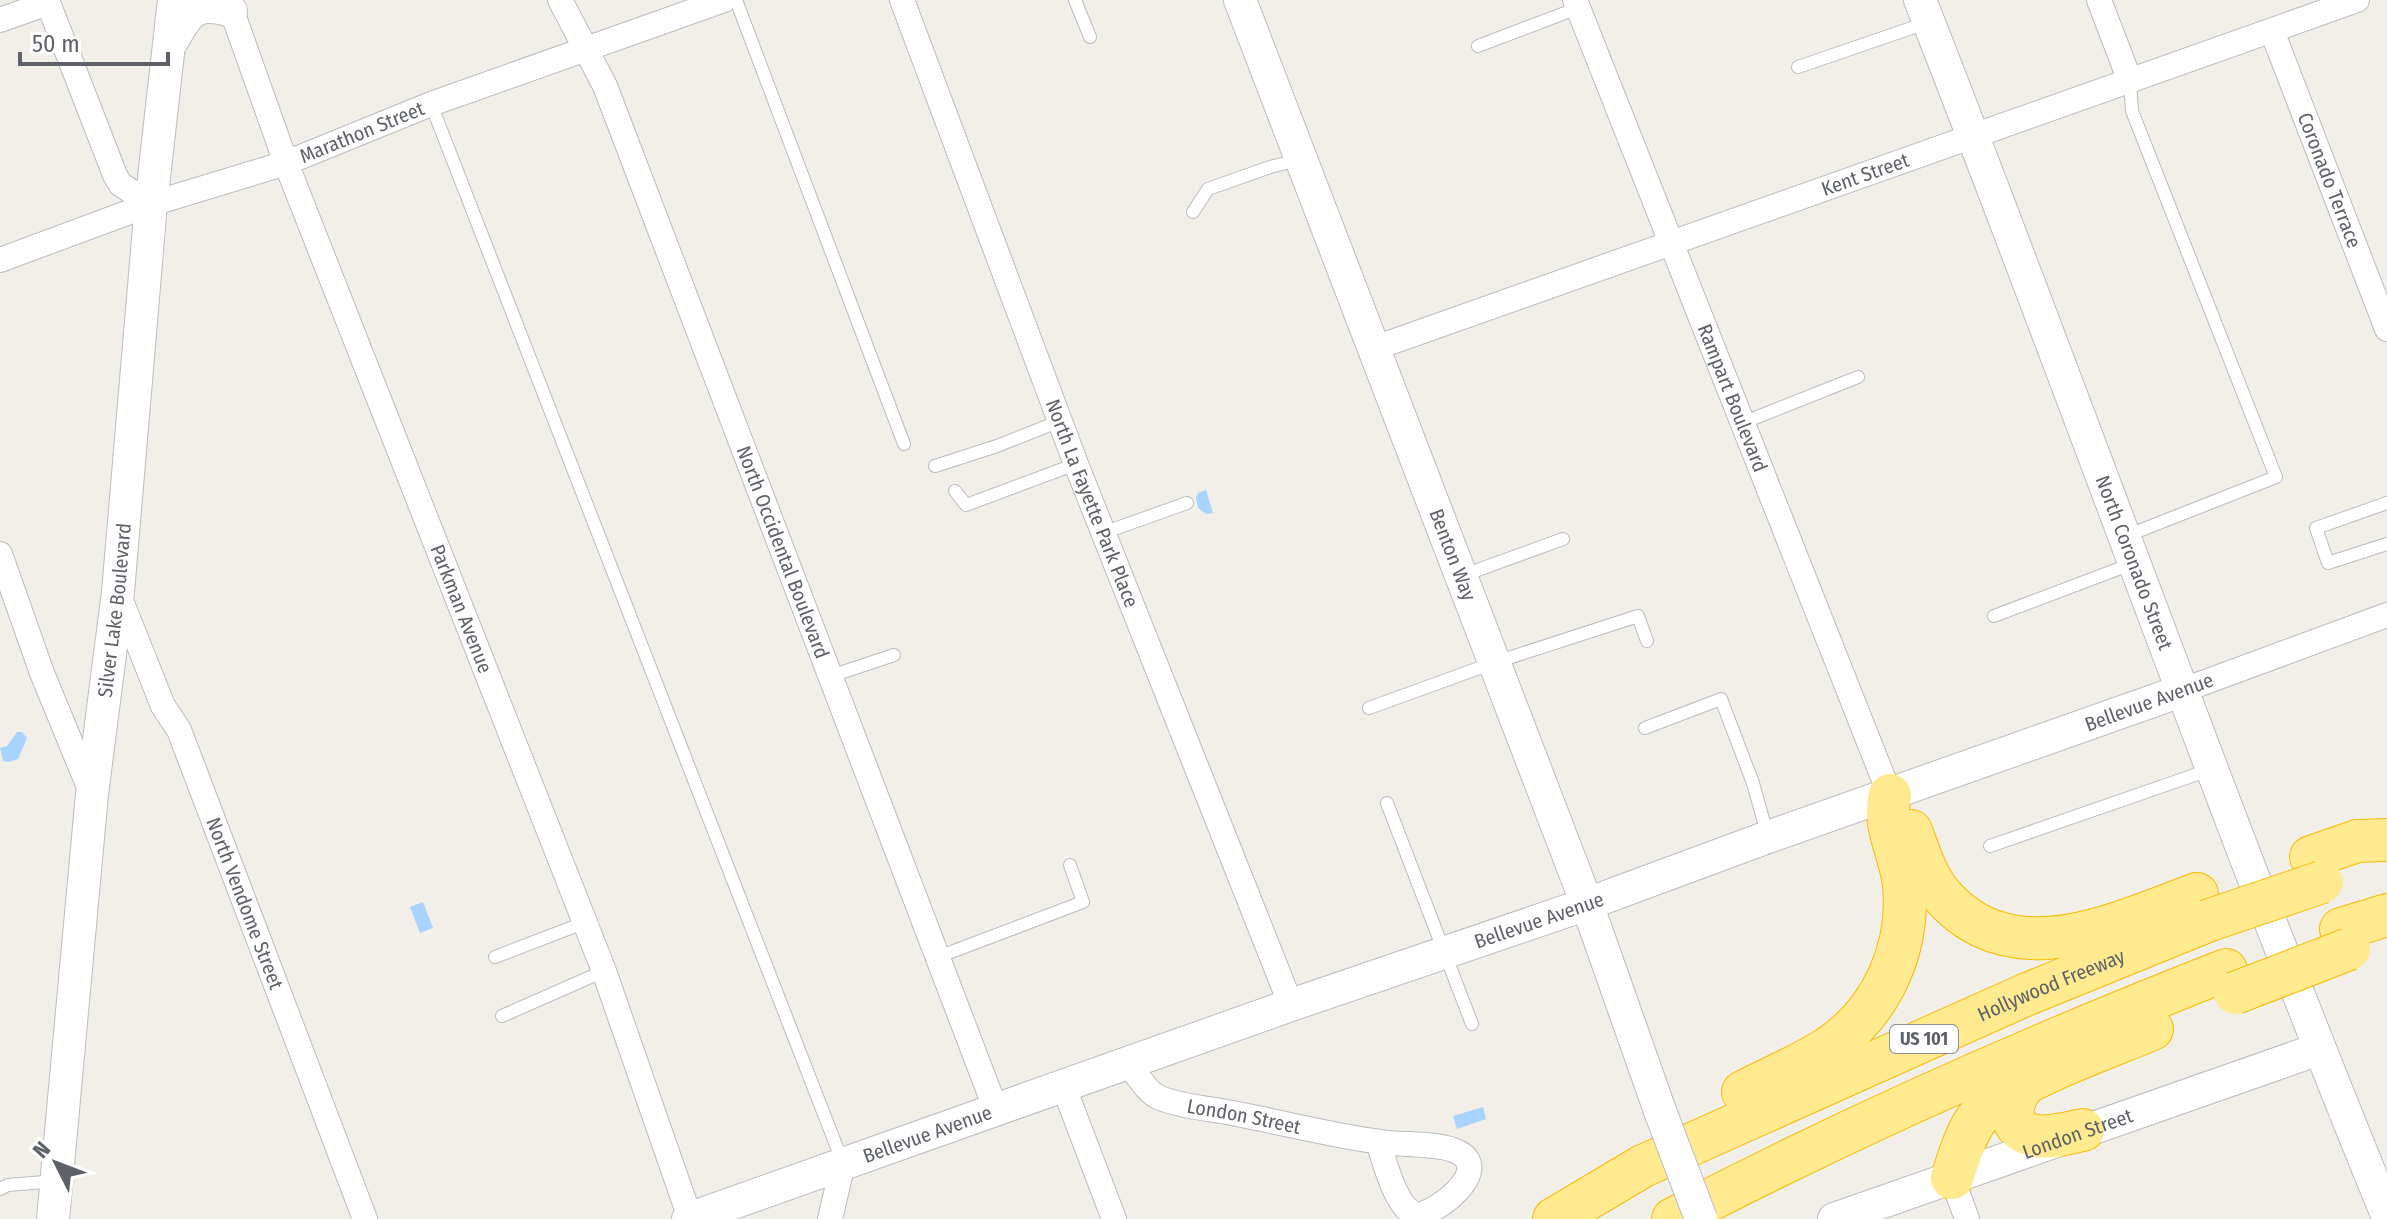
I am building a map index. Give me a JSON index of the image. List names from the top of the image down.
{
  "streets": {
    "highway": ["Hollywood Freeway", "US 101"],
    "street": [
      "Marathon Street",
      "Kent Street",
      "Coronado Terrace",
      "Rampart Boulevard",
      "North La Fayette Park Place",
      "North Occidental Boulevard",
      "Benton Way",
      "North Coronado Street",
      "Parkman Avenue",
      "Silver Lake Boulevard",
      "Bellevue Avenue",
      "North Vendome Street",
      "London Street"
    ]
  },
  "crossings": [
    ["Marathon Street", "North Occidental Boulevard"],
    ["Marathon Street", "Parkman Avenue"],
    ["Marathon Street", "Silver Lake Boulevard"],
    ["Kent Street", "Coronado Terrace"],
    ["Kent Street", "Rampart Boulevard"],
    ["Kent Street", "Benton Way"],
    ["Kent Street", "North Coronado Street"],
    ["Rampart Boulevard", "Bellevue Avenue"],
    ["North La Fayette Park Place", "Bellevue Avenue"],
    ["North Occidental Boulevard", "Bellevue Avenue"],
    ["Benton Way", "Bellevue Avenue"],
    ["North Coronado Street", "Bellevue Avenue"],
    ["North Coronado Street", "London Street"],
    ["Parkman Avenue", "Bellevue Avenue"],
    ["Silver Lake Boulevard", "North Vendome Street"],
    ["Bellevue Avenue", "London Street"]
  ],
  "scale_bar": "50 m",
  "north": "top left"
}
